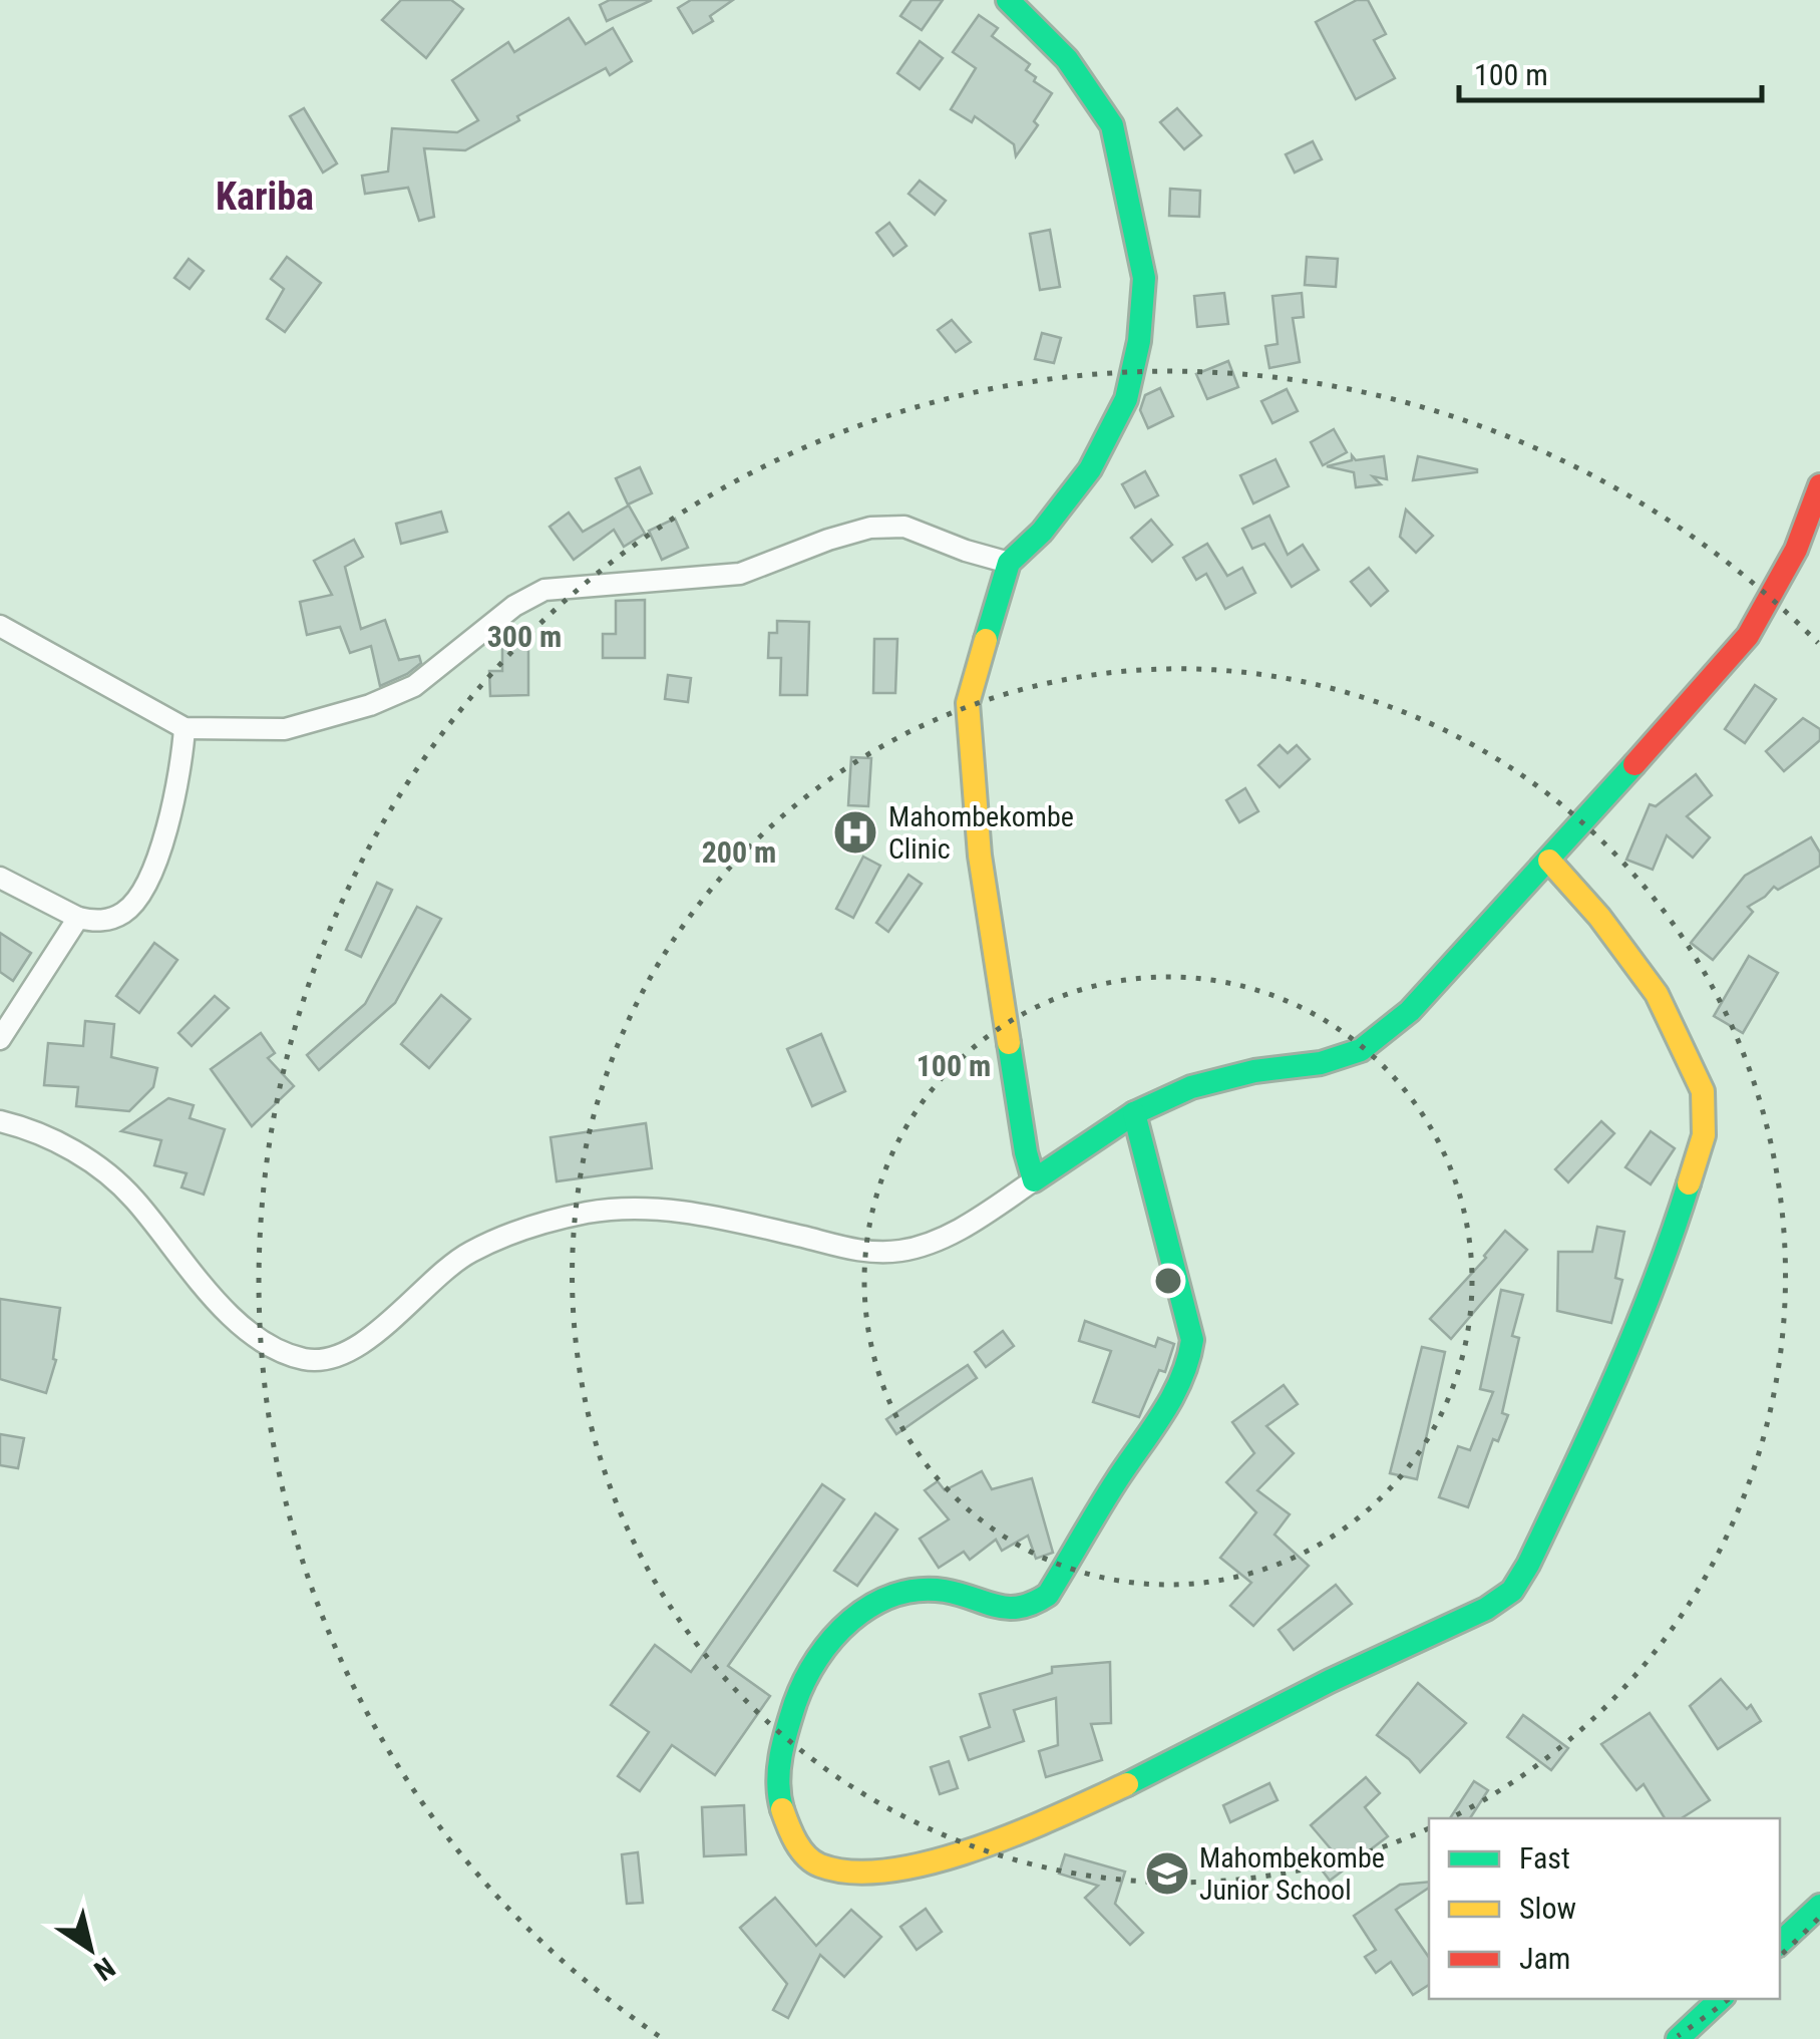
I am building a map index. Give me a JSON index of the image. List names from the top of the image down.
{
  "districts": ["Kariba"],
  "places": {
    "hospital": ["Mahombekombe Clinic"],
    "school or university": ["Mahombekombe Junior School"]
  },
  "legend": ["Fast", "Slow", "Jam"],
  "scale_bar": "100 m",
  "north": "bottom right",
  "rings": ["300 m", "200 m", "100 m"]
}
